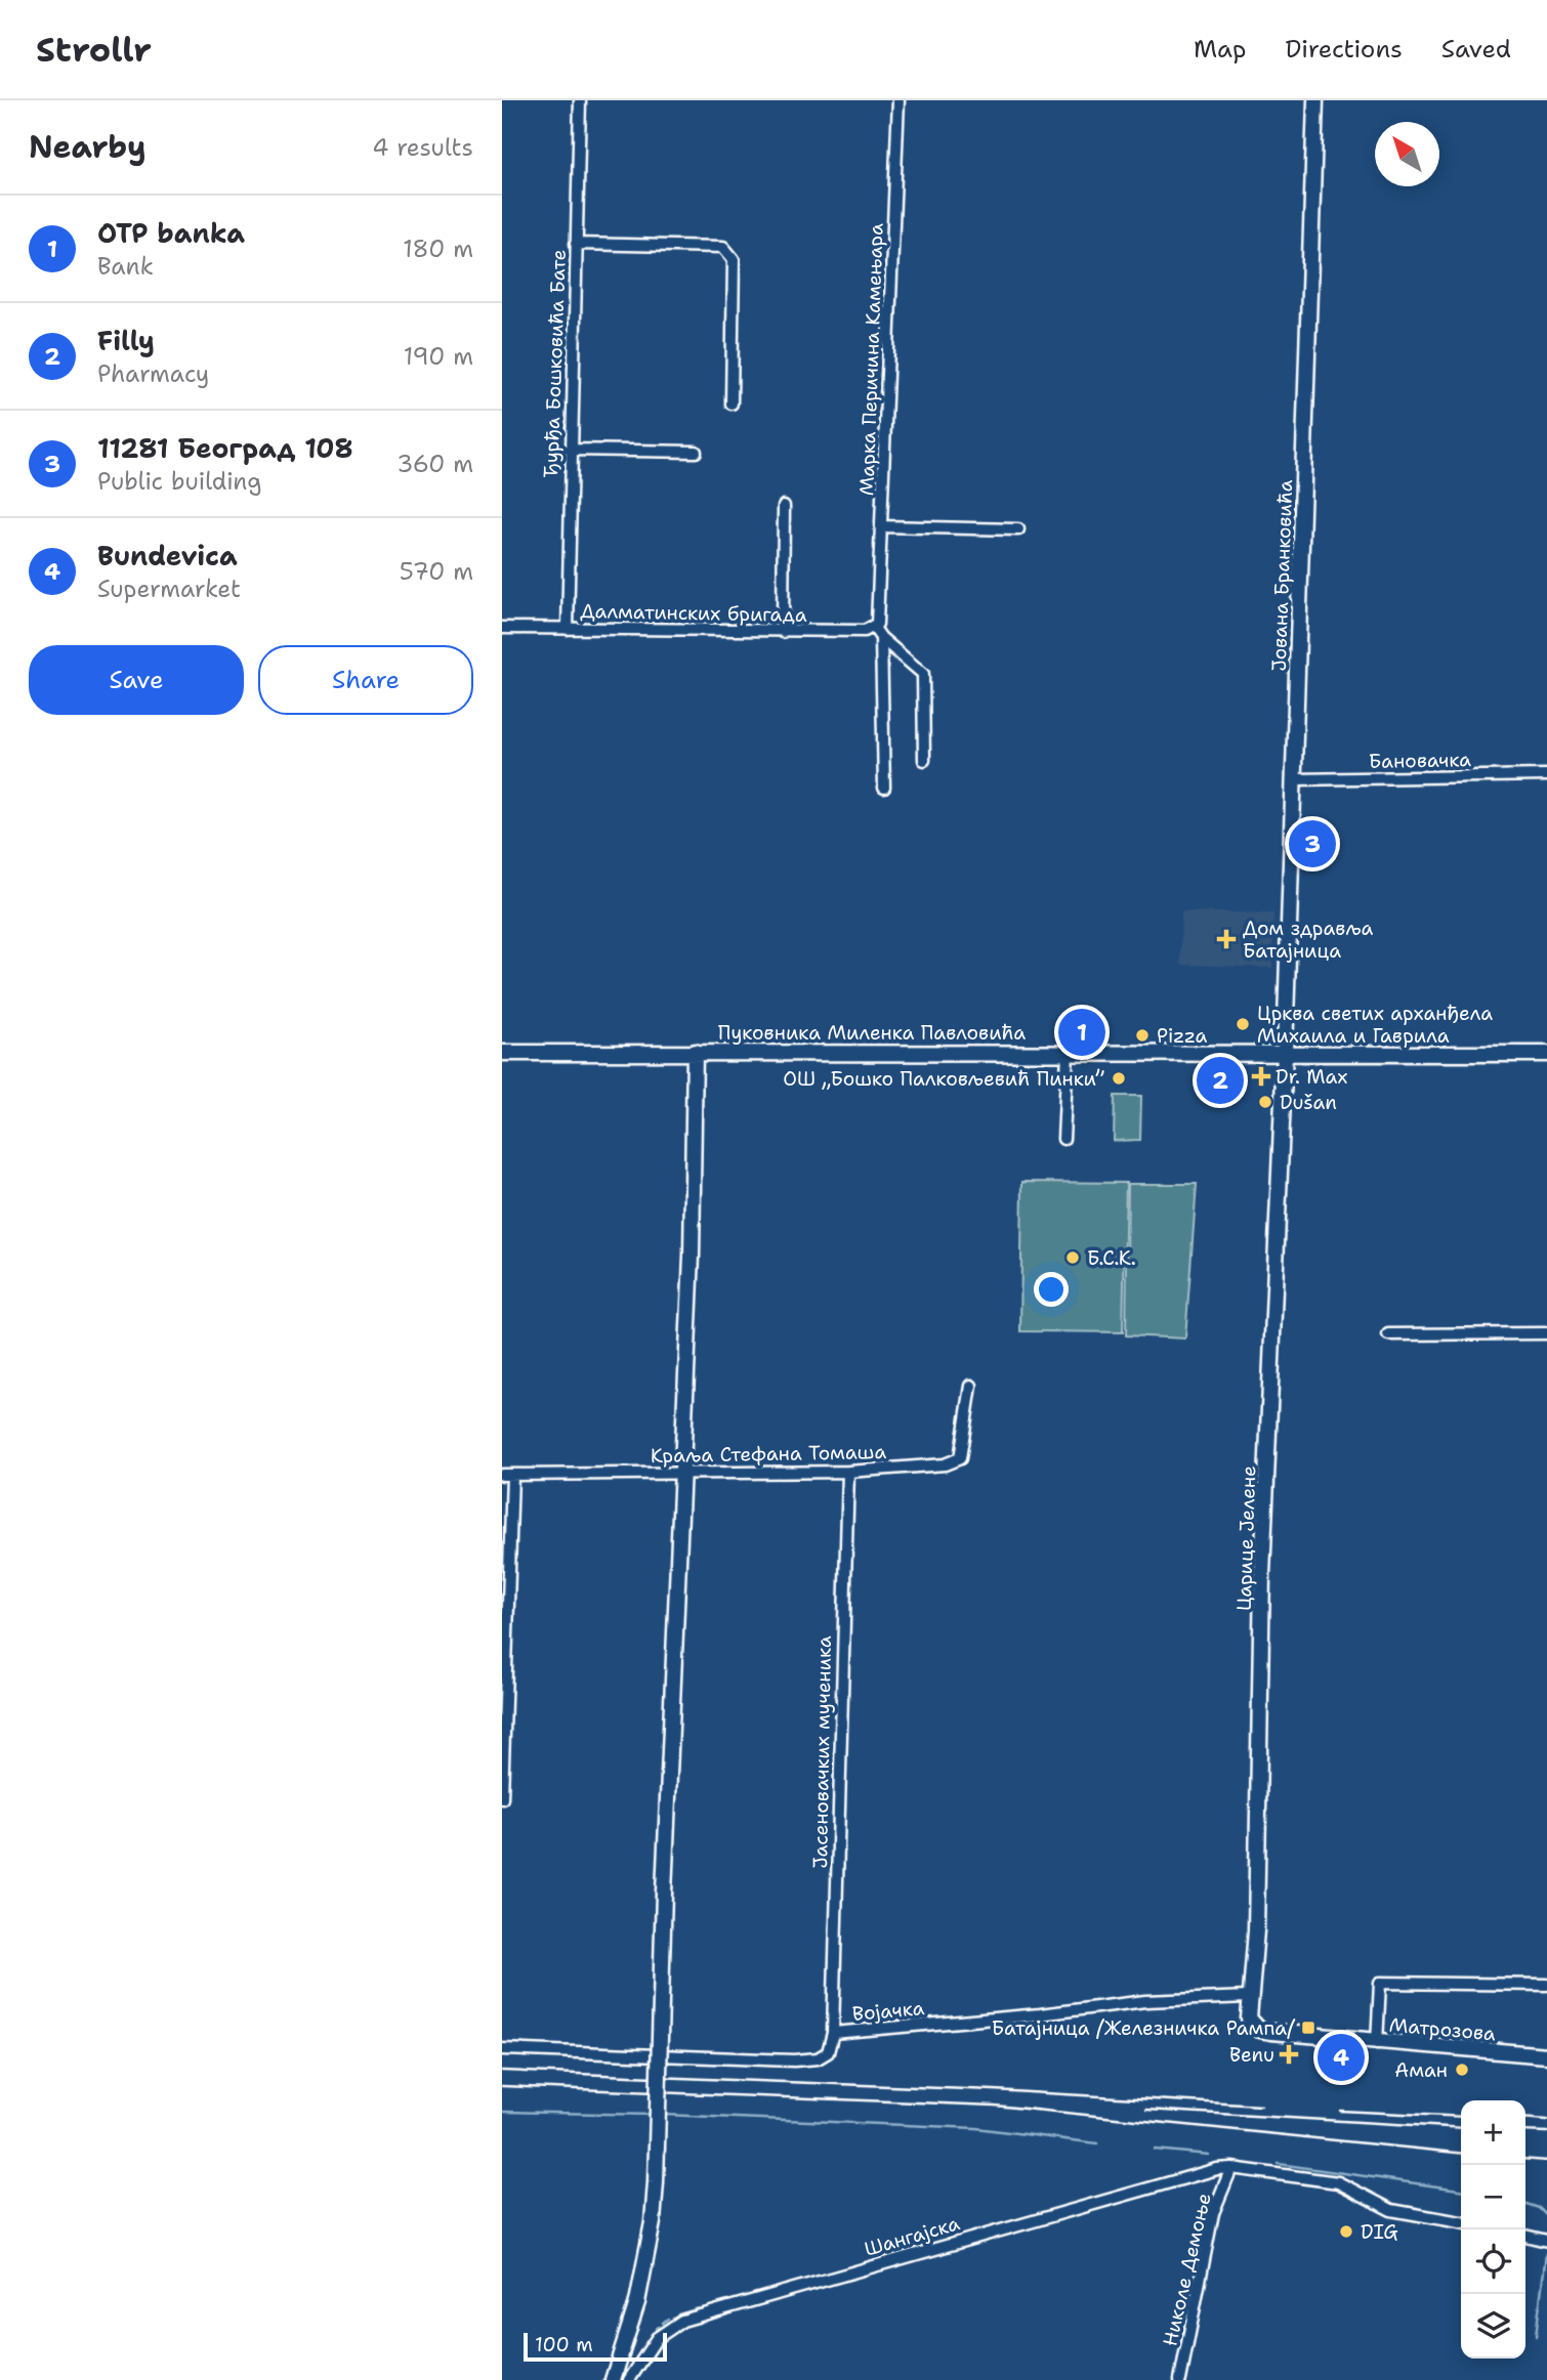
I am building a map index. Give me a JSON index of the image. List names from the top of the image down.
{
  "streets": {
    "main road": [
      "Јована Бранковића",
      "Пуковника Миленка Павловића",
      "Царице Јелене",
      "Матрозова"
    ],
    "street": [
      "Марка Перичина Камењара",
      "Ђурђа Бошковића Бате",
      "Далматинских бригада",
      "Бановачка",
      "Краља Стефана Томаша",
      "Јасеновачких мученика",
      "Војачка",
      "Шангајска",
      "Николе Демоње"
    ]
  },
  "crossings": [
    ["Марка Перичина Камењара", "Далматинских бригада"],
    ["Ђурђа Бошковића Бате", "Далматинских бригада"],
    ["Јована Бранковића", "Бановачка"],
    ["Јована Бранковића", "Пуковника Миленка Павловића"],
    ["Јована Бранковића", "Царице Јелене"],
    ["Пуковника Миленка Павловића", "Царице Јелене"],
    ["Краља Стефана Томаша", "Јасеновачких мученика"],
    ["Царице Јелене", "Војачка"],
    ["Царице Јелене", "Матрозова"],
    ["Јасеновачких мученика", "Војачка"],
    ["Шангајска", "Николе Демоње"]
  ],
  "places": {
    "health": ["Дом здравља Батајница", "Dr. Max", "Benu"],
    "other": [
      "Црква светих арханђела Михаила и Гаврила",
      "Pizza",
      "ОШ „Бошко Палковљевић Пинки”",
      "Dušan",
      "Б.С.К.",
      "Аман",
      "DIG"
    ],
    "transit": ["Батајница /Железничка Рампа/"]
  },
  "scale_bar": "100 m",
  "north": "top left",
  "page": {
    "header": "Strollr",
    "nav": ["Map", "Directions", "Saved"],
    "heading": ["Nearby", "4 results"],
    "list": [
      {
        "mark": "1",
        "name": "OTP banka",
        "note": "Bank",
        "value": "180 m"
      },
      {
        "mark": "2",
        "name": "Filly",
        "note": "Pharmacy",
        "value": "190 m"
      },
      {
        "mark": "3",
        "name": "11281 Београд 108",
        "note": "Public building",
        "value": "360 m"
      },
      {
        "mark": "4",
        "name": "Bundevica",
        "note": "Supermarket",
        "value": "570 m"
      }
    ],
    "buttons": ["Save", "Share"],
    "pins": [
      "3",
      "1",
      "2",
      "4"
    ],
    "map_buttons": ["+", "−"],
    "scale": "100 m"
  }
}
